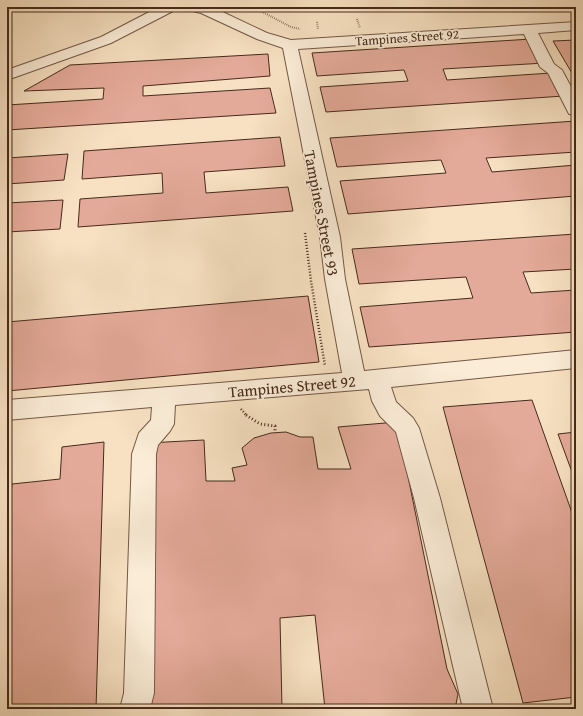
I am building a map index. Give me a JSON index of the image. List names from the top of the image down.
{
  "streets": {
    "street": ["Tampines Street 92", "Tampines Street 93"]
  },
  "crossings": [
    ["Tampines Street 92", "Tampines Street 93"]
  ]
}
